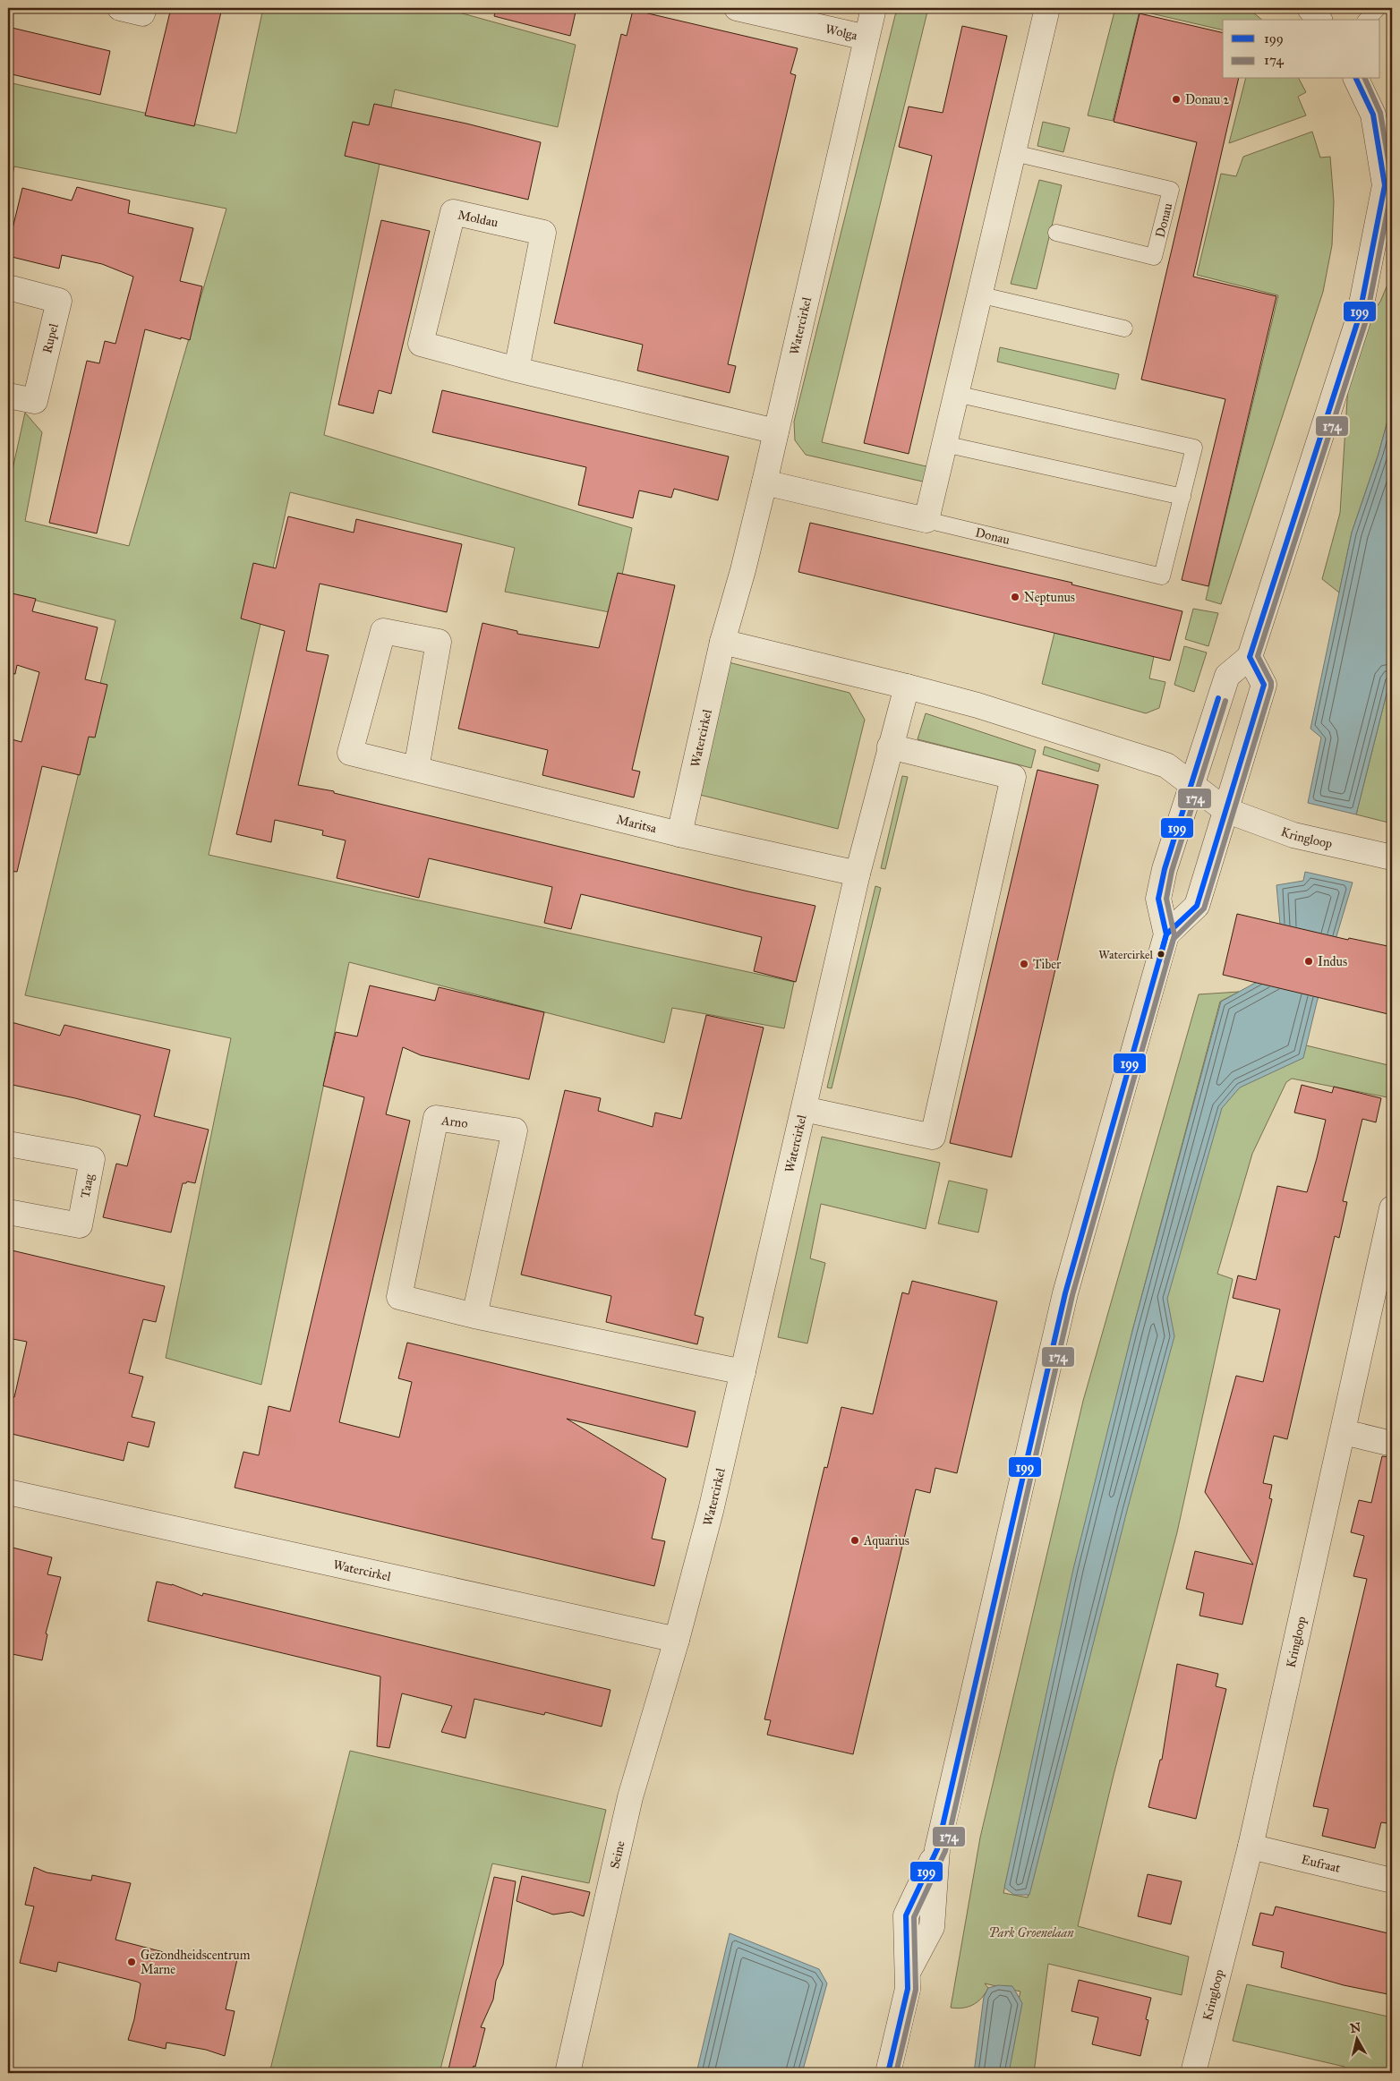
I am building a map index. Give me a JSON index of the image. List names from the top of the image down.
{
  "streets": {
    "street": [
      "Wolga",
      "Moldau",
      "Donau",
      "Watercirkel",
      "Rupel",
      "Maritsa",
      "Kringloop",
      "Arno",
      "Taag",
      "Seine",
      "Eufraat"
    ]
  },
  "crossings": [
    ["Wolga", "Watercirkel"],
    ["Moldau", "Watercirkel"],
    ["Donau", "Watercirkel"],
    ["Watercirkel", "Maritsa"],
    ["Watercirkel", "Arno"],
    ["Watercirkel", "Seine"],
    ["Kringloop", "Eufraat"]
  ],
  "parks": ["Park Groenelaan"],
  "places": [
    "Donau 2",
    "Neptunus",
    "Watercirkel",
    "Indus",
    "Tiber",
    "Aquarius",
    "Gezondheidscentrum Marne"
  ],
  "lines": ["transit line 199", "transit line 174"],
  "legend": ["199", "174"],
  "north": "top"
}
